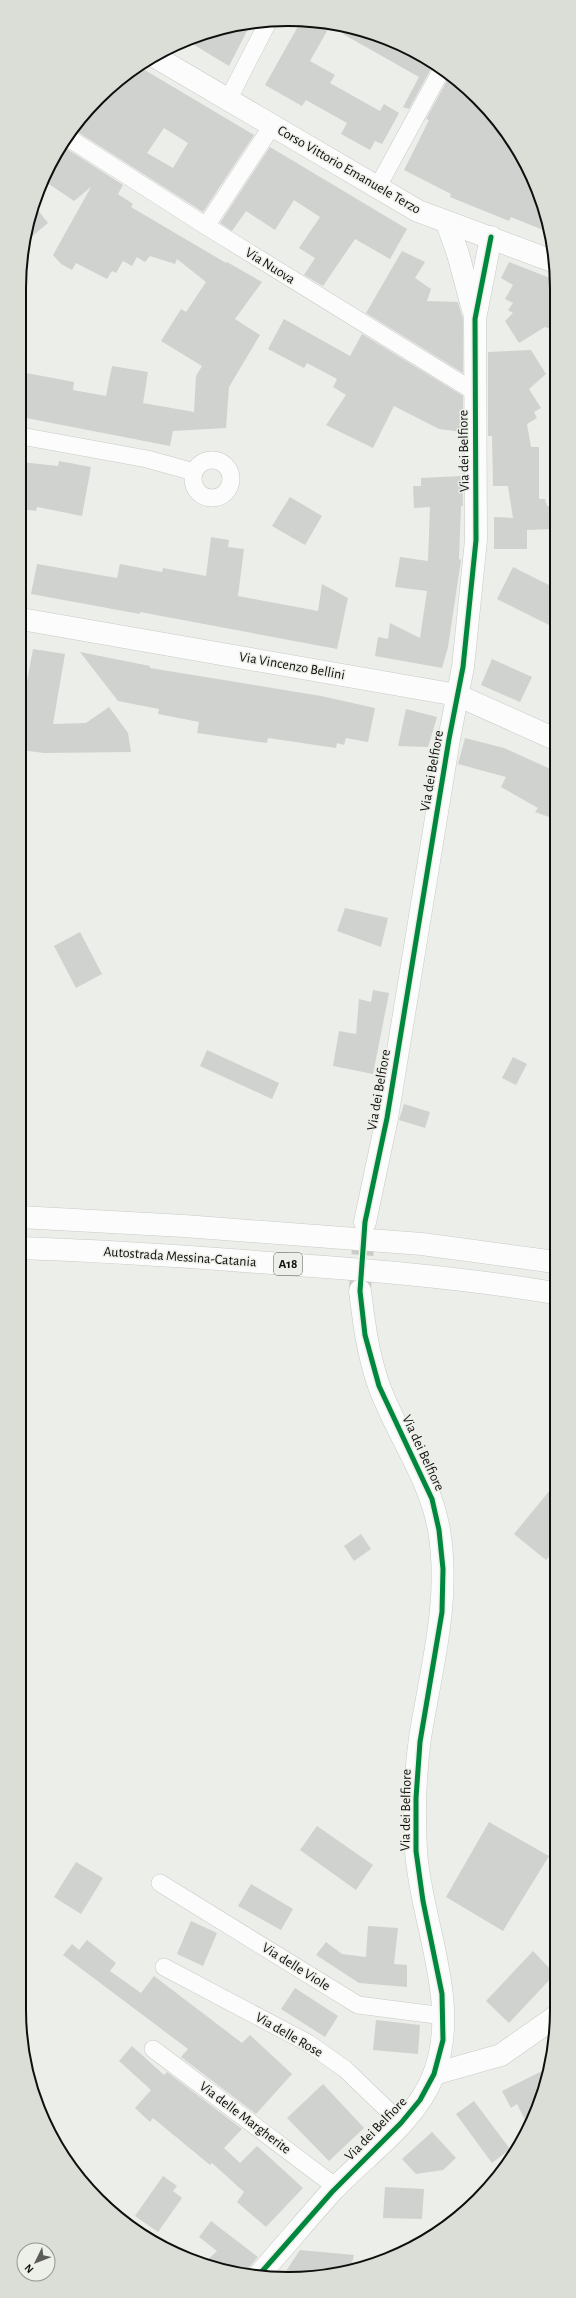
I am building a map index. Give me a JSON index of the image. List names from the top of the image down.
{
  "streets": {
    "main road": [
      "Corso Vittorio Emanuele Terzo",
      "Via dei Belfiore",
      "Via Vincenzo Bellini",
      "Autostrada Messina-Catania",
      "A18"
    ],
    "street": [
      "Via Nuova",
      "Via delle Viole",
      "Via delle Rose",
      "Via delle Margherite"
    ]
  },
  "crossings": [
    ["Via Nuova", "Via dei Belfiore"],
    ["Via dei Belfiore", "Via Vincenzo Bellini"],
    ["Via dei Belfiore", "Via delle Viole"],
    ["Via dei Belfiore", "Via delle Rose"],
    ["Via dei Belfiore", "Via delle Margherite"]
  ],
  "north": "bottom left"
}
